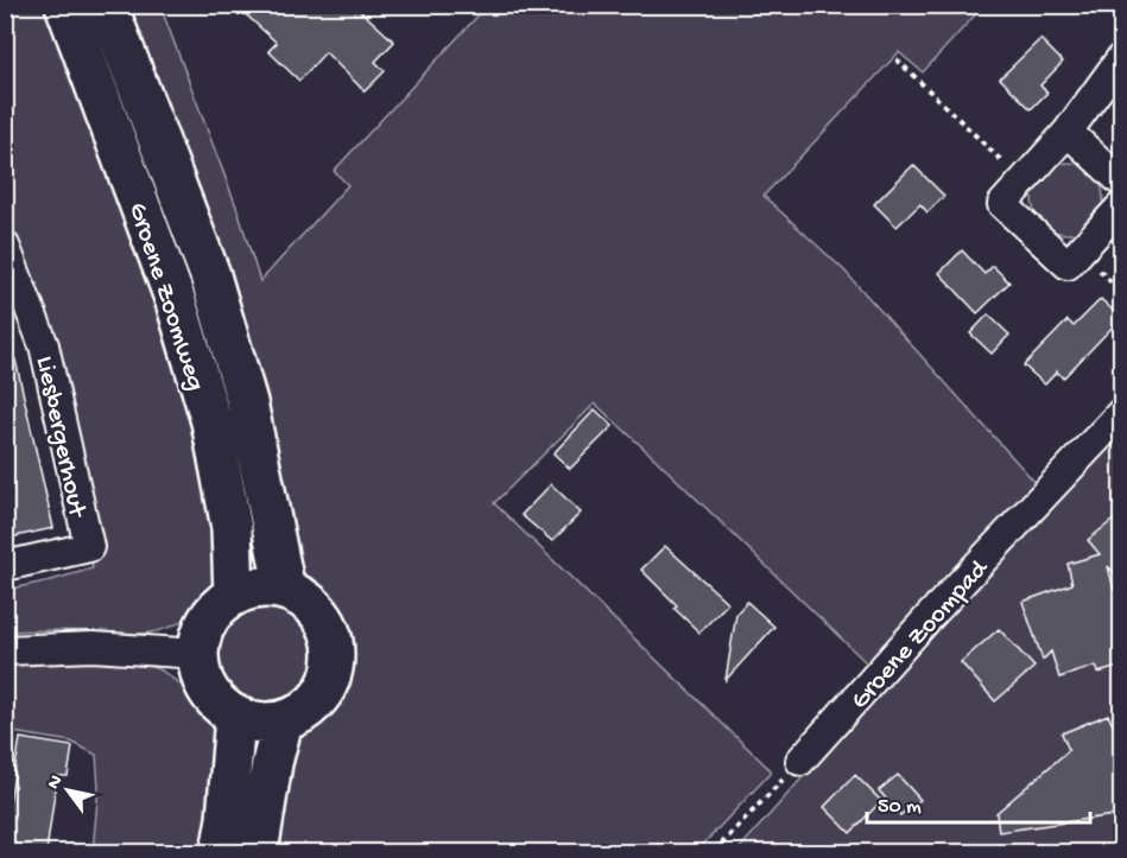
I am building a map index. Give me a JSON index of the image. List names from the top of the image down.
{
  "streets": {
    "main road": ["Groene Zoomweg"],
    "street": ["Liesbergerhout", "Groene Zoompad"]
  },
  "scale_bar": "50 m",
  "north": "top left"
}
